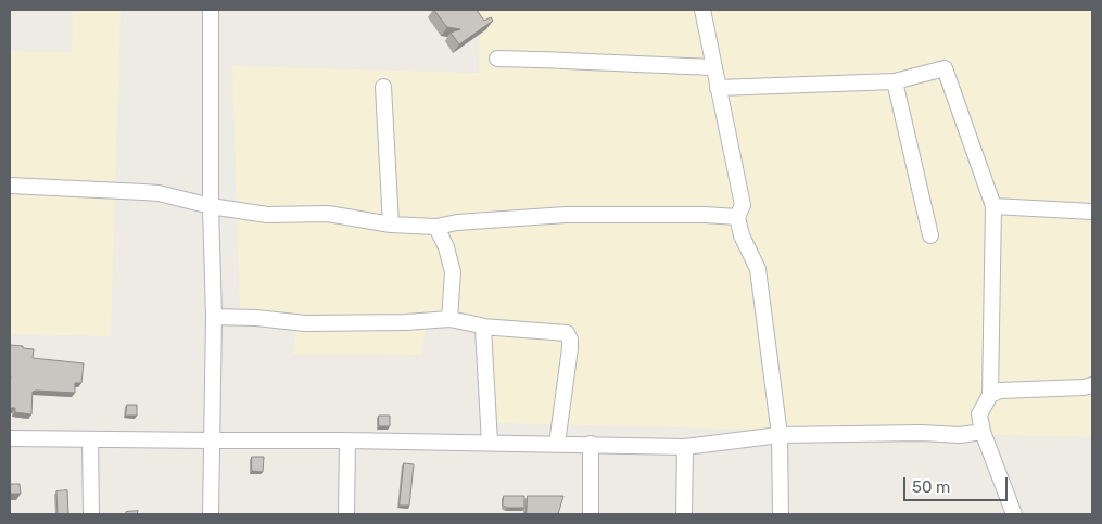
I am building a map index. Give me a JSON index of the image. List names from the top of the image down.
{
  "scale_bar": "50 m"
}
